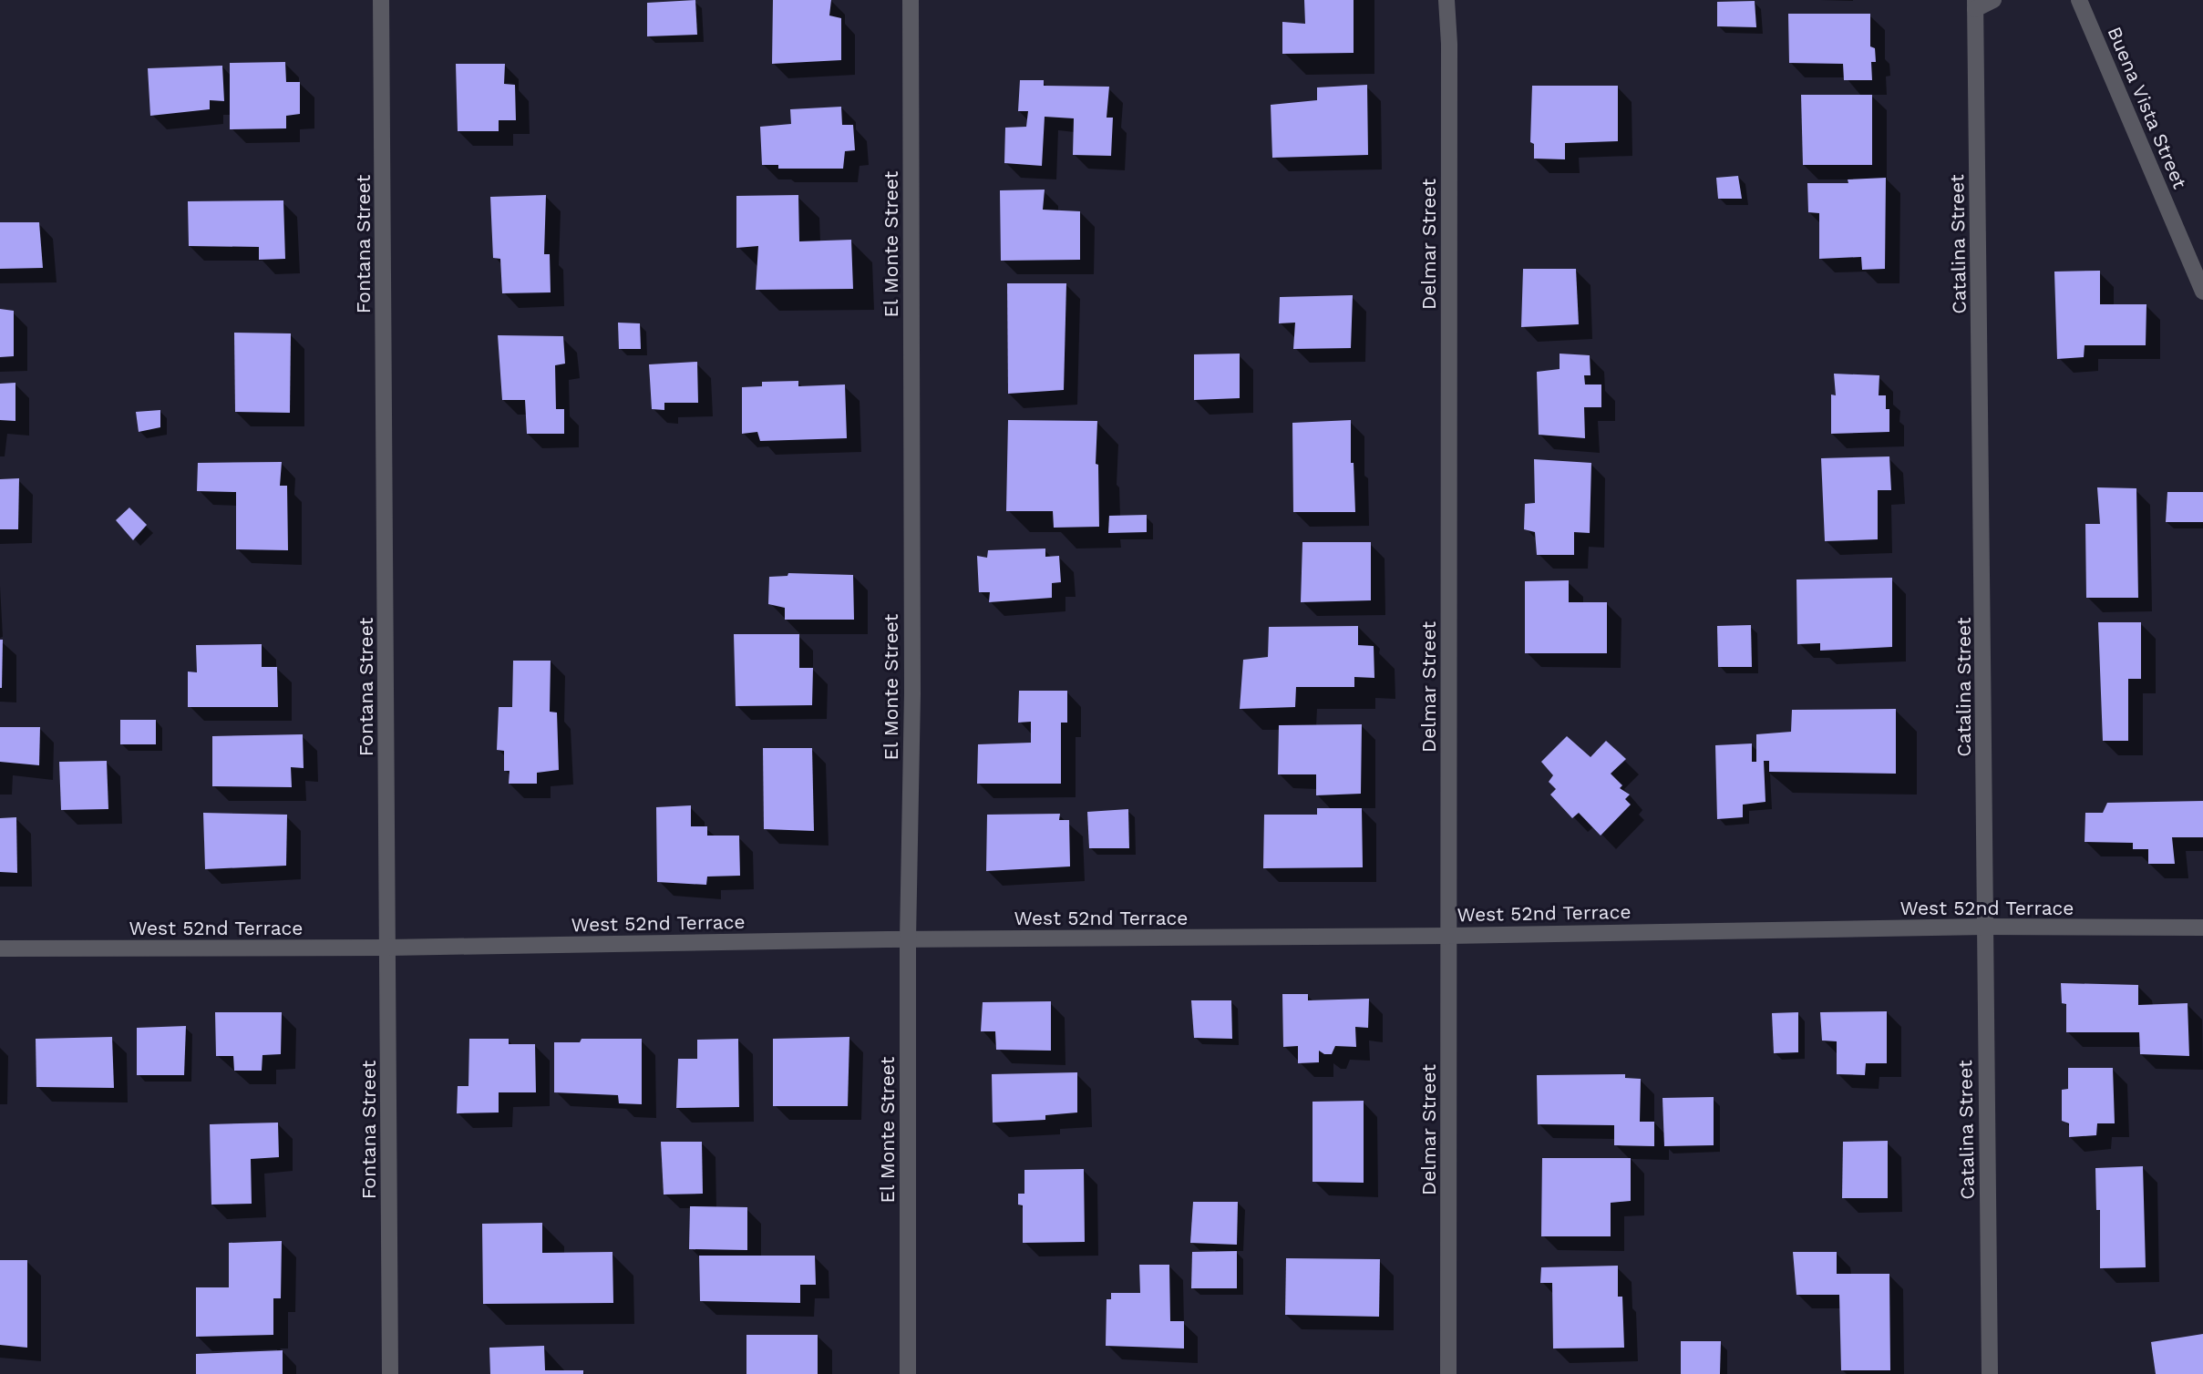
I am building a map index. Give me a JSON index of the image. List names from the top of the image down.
{
  "streets": {
    "street": [
      "Buena Vista Street",
      "Fontana Street",
      "El Monte Street",
      "Delmar Street",
      "Catalina Street",
      "West 52nd Terrace"
    ]
  },
  "crossings": [
    ["Fontana Street", "West 52nd Terrace"],
    ["El Monte Street", "West 52nd Terrace"],
    ["Delmar Street", "West 52nd Terrace"],
    ["Catalina Street", "West 52nd Terrace"]
  ]
}
